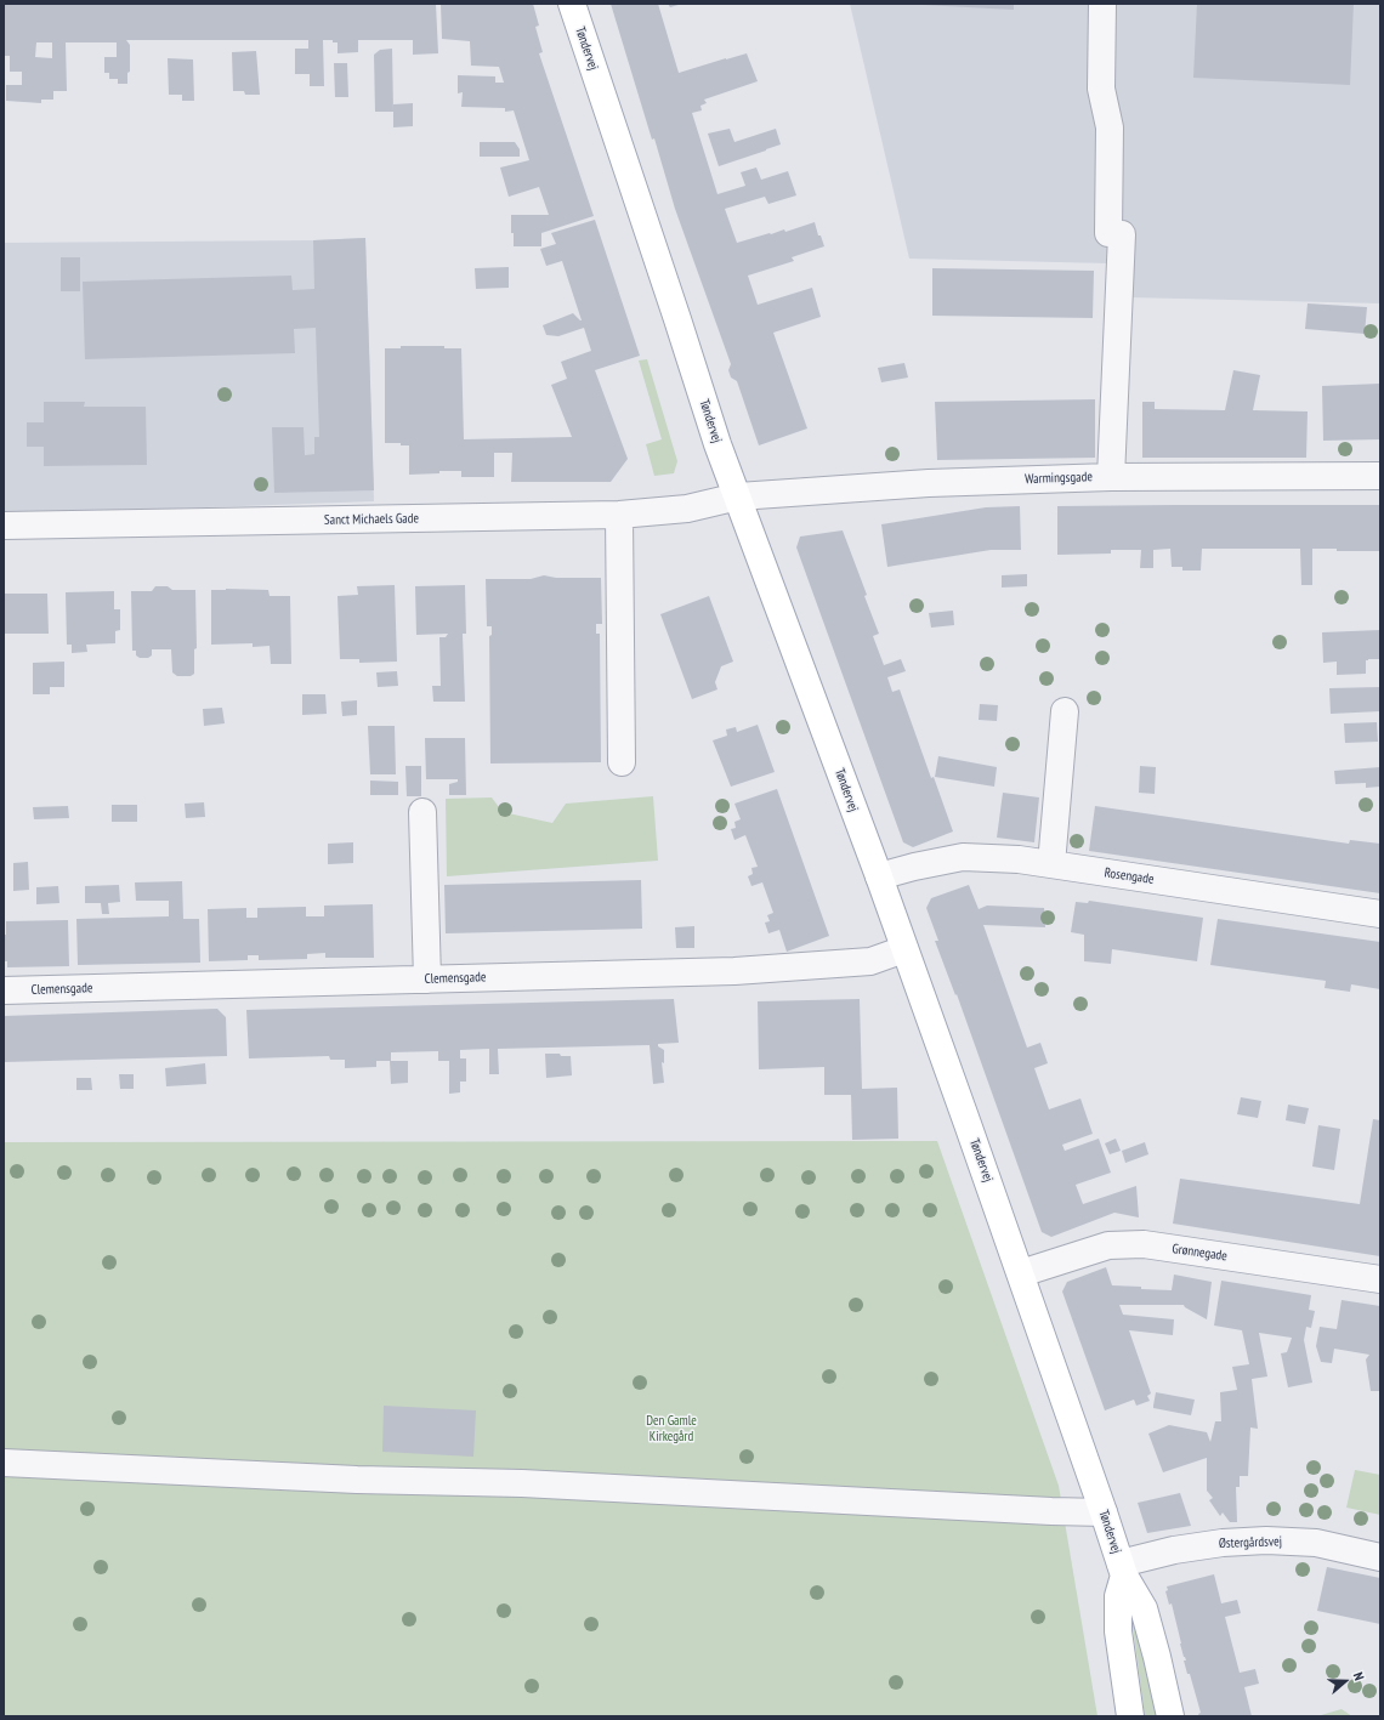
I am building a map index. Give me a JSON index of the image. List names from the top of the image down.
{
  "streets": {
    "main road": ["Tøndervej"],
    "street": [
      "Warmingsgade",
      "Sanct Michaels Gade",
      "Rosengade",
      "Clemensgade",
      "Grønnegade",
      "Østergårdsvej"
    ]
  },
  "crossings": [
    ["Tøndervej", "Warmingsgade"],
    ["Tøndervej", "Sanct Michaels Gade"],
    ["Tøndervej", "Rosengade"],
    ["Tøndervej", "Clemensgade"],
    ["Tøndervej", "Grønnegade"],
    ["Tøndervej", "Østergårdsvej"],
    ["Warmingsgade", "Sanct Michaels Gade"]
  ],
  "parks": ["Den Gamle Kirkegård"],
  "north": "right"
}
